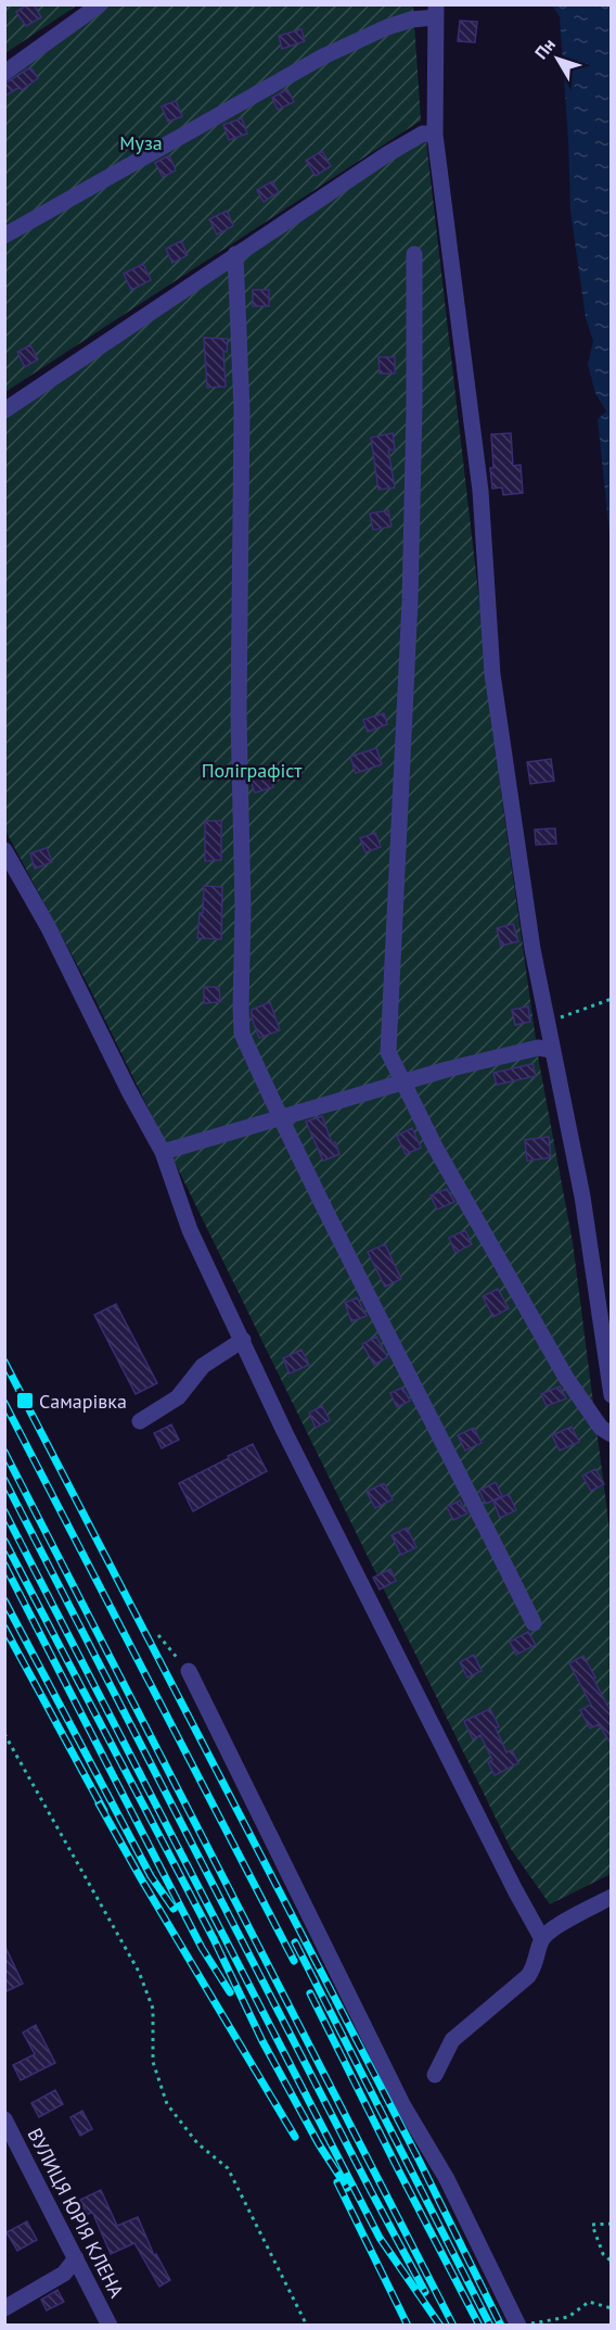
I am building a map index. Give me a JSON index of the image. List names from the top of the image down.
{
  "streets": {
    "street": ["ВУЛИЦЯ ЮРІЯ КЛЕНА"]
  },
  "parks": ["Муза", "Поліграфіст"],
  "places": {
    "transit": ["Самарівка"]
  },
  "north": "top left"
}
